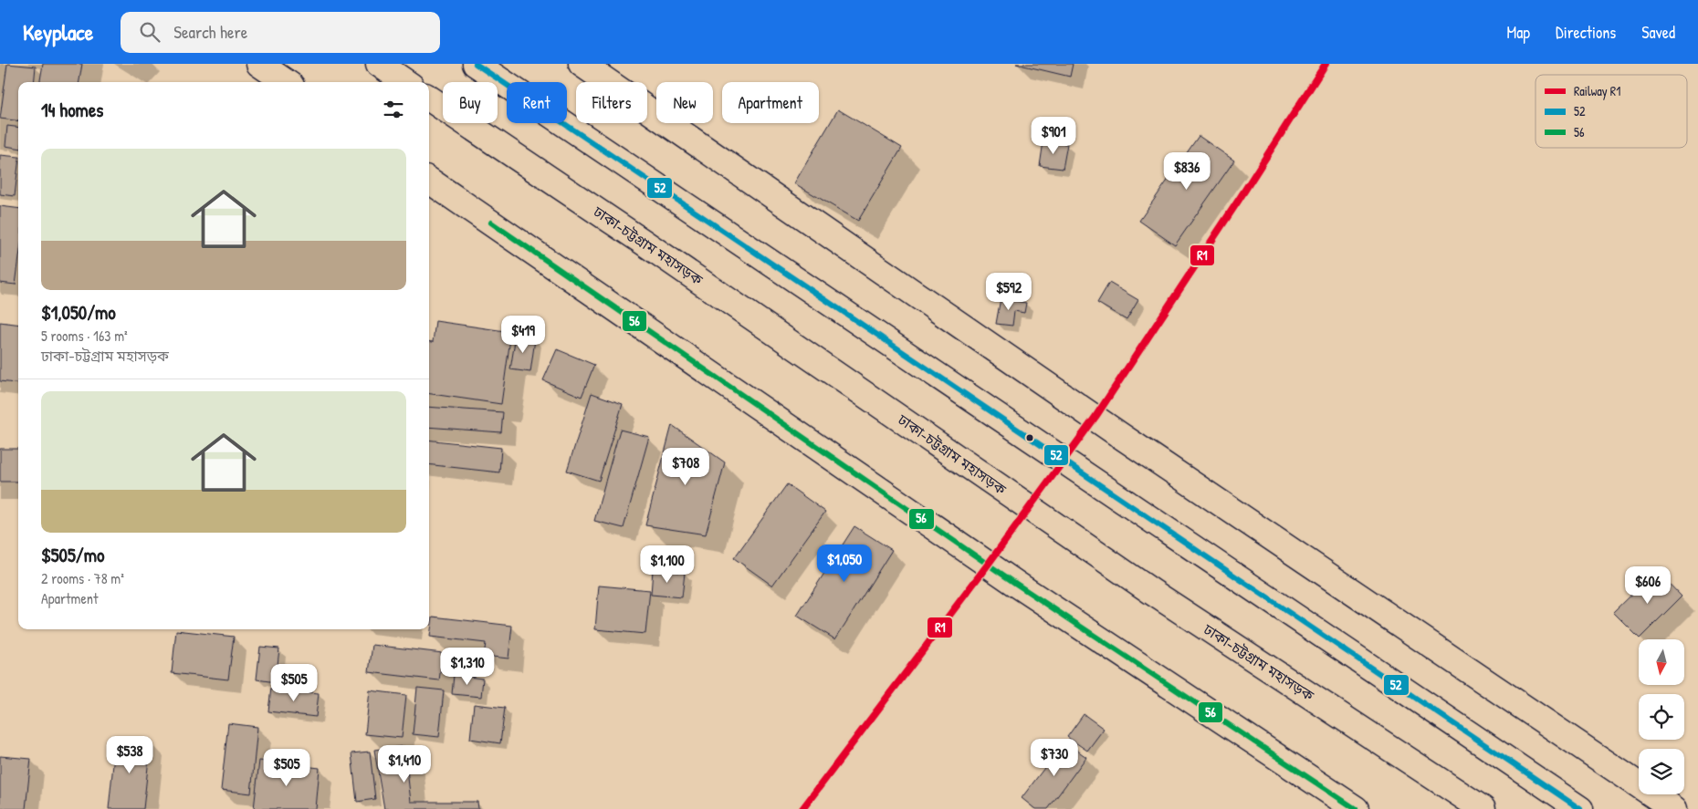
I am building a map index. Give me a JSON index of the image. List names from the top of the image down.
{
  "streets": {
    "highway": ["ঢাকা-চট্টগ্রাম মহাসড়ক"]
  },
  "lines": ["rail line R1", "transit line 52", "transit line 56"],
  "legend": ["Railway R1", "52", "56"],
  "north": "bottom",
  "page": {
    "header": "Keyplace",
    "search": "Search here",
    "nav": ["Map", "Directions", "Saved"],
    "chip": [
      "Buy",
      "Rent",
      "Filters",
      "New",
      "Apartment"
    ],
    "heading": "14 homes",
    "price": [
      "$901",
      "$836",
      "$592",
      "$419",
      "$708",
      "$1,050",
      "$1,100",
      "$606",
      "$1,310",
      "$505",
      "$538",
      "$730",
      "$1,410",
      "$505"
    ],
    "list": [
      {
        "name": "$1,050/mo",
        "note": "5 rooms · 163 m² · ঢাকা-চট্টগ্রাম মহাসড়ক"
      },
      {
        "name": "$505/mo",
        "note": "2 rooms · 78 m² · Apartment"
      }
    ]
  }
}
